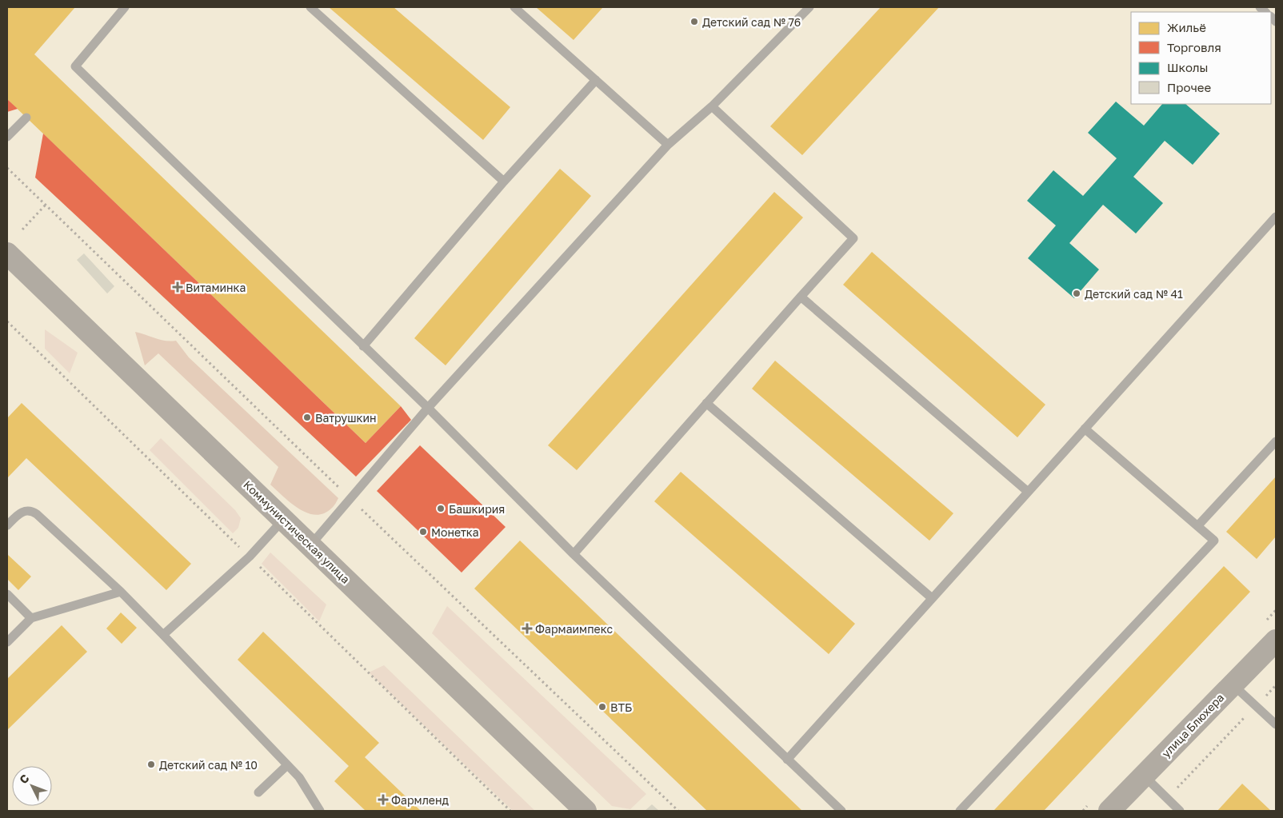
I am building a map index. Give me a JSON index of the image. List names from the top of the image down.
{
  "streets": {
    "main road": ["Коммунистическая улица", "улица Блюхера"]
  },
  "places": {
    "other": [
      "Детский сад № 76",
      "Детский сад № 41",
      "Ватрушкин",
      "Башкирия",
      "Монетка",
      "ВТБ",
      "Детский сад № 10"
    ],
    "health": ["Витаминка", "Фармаимпекс", "Фармленд"]
  },
  "legend": [
    "Жильё",
    "Торговля",
    "Школы",
    "Прочее"
  ],
  "north": "top left"
}
